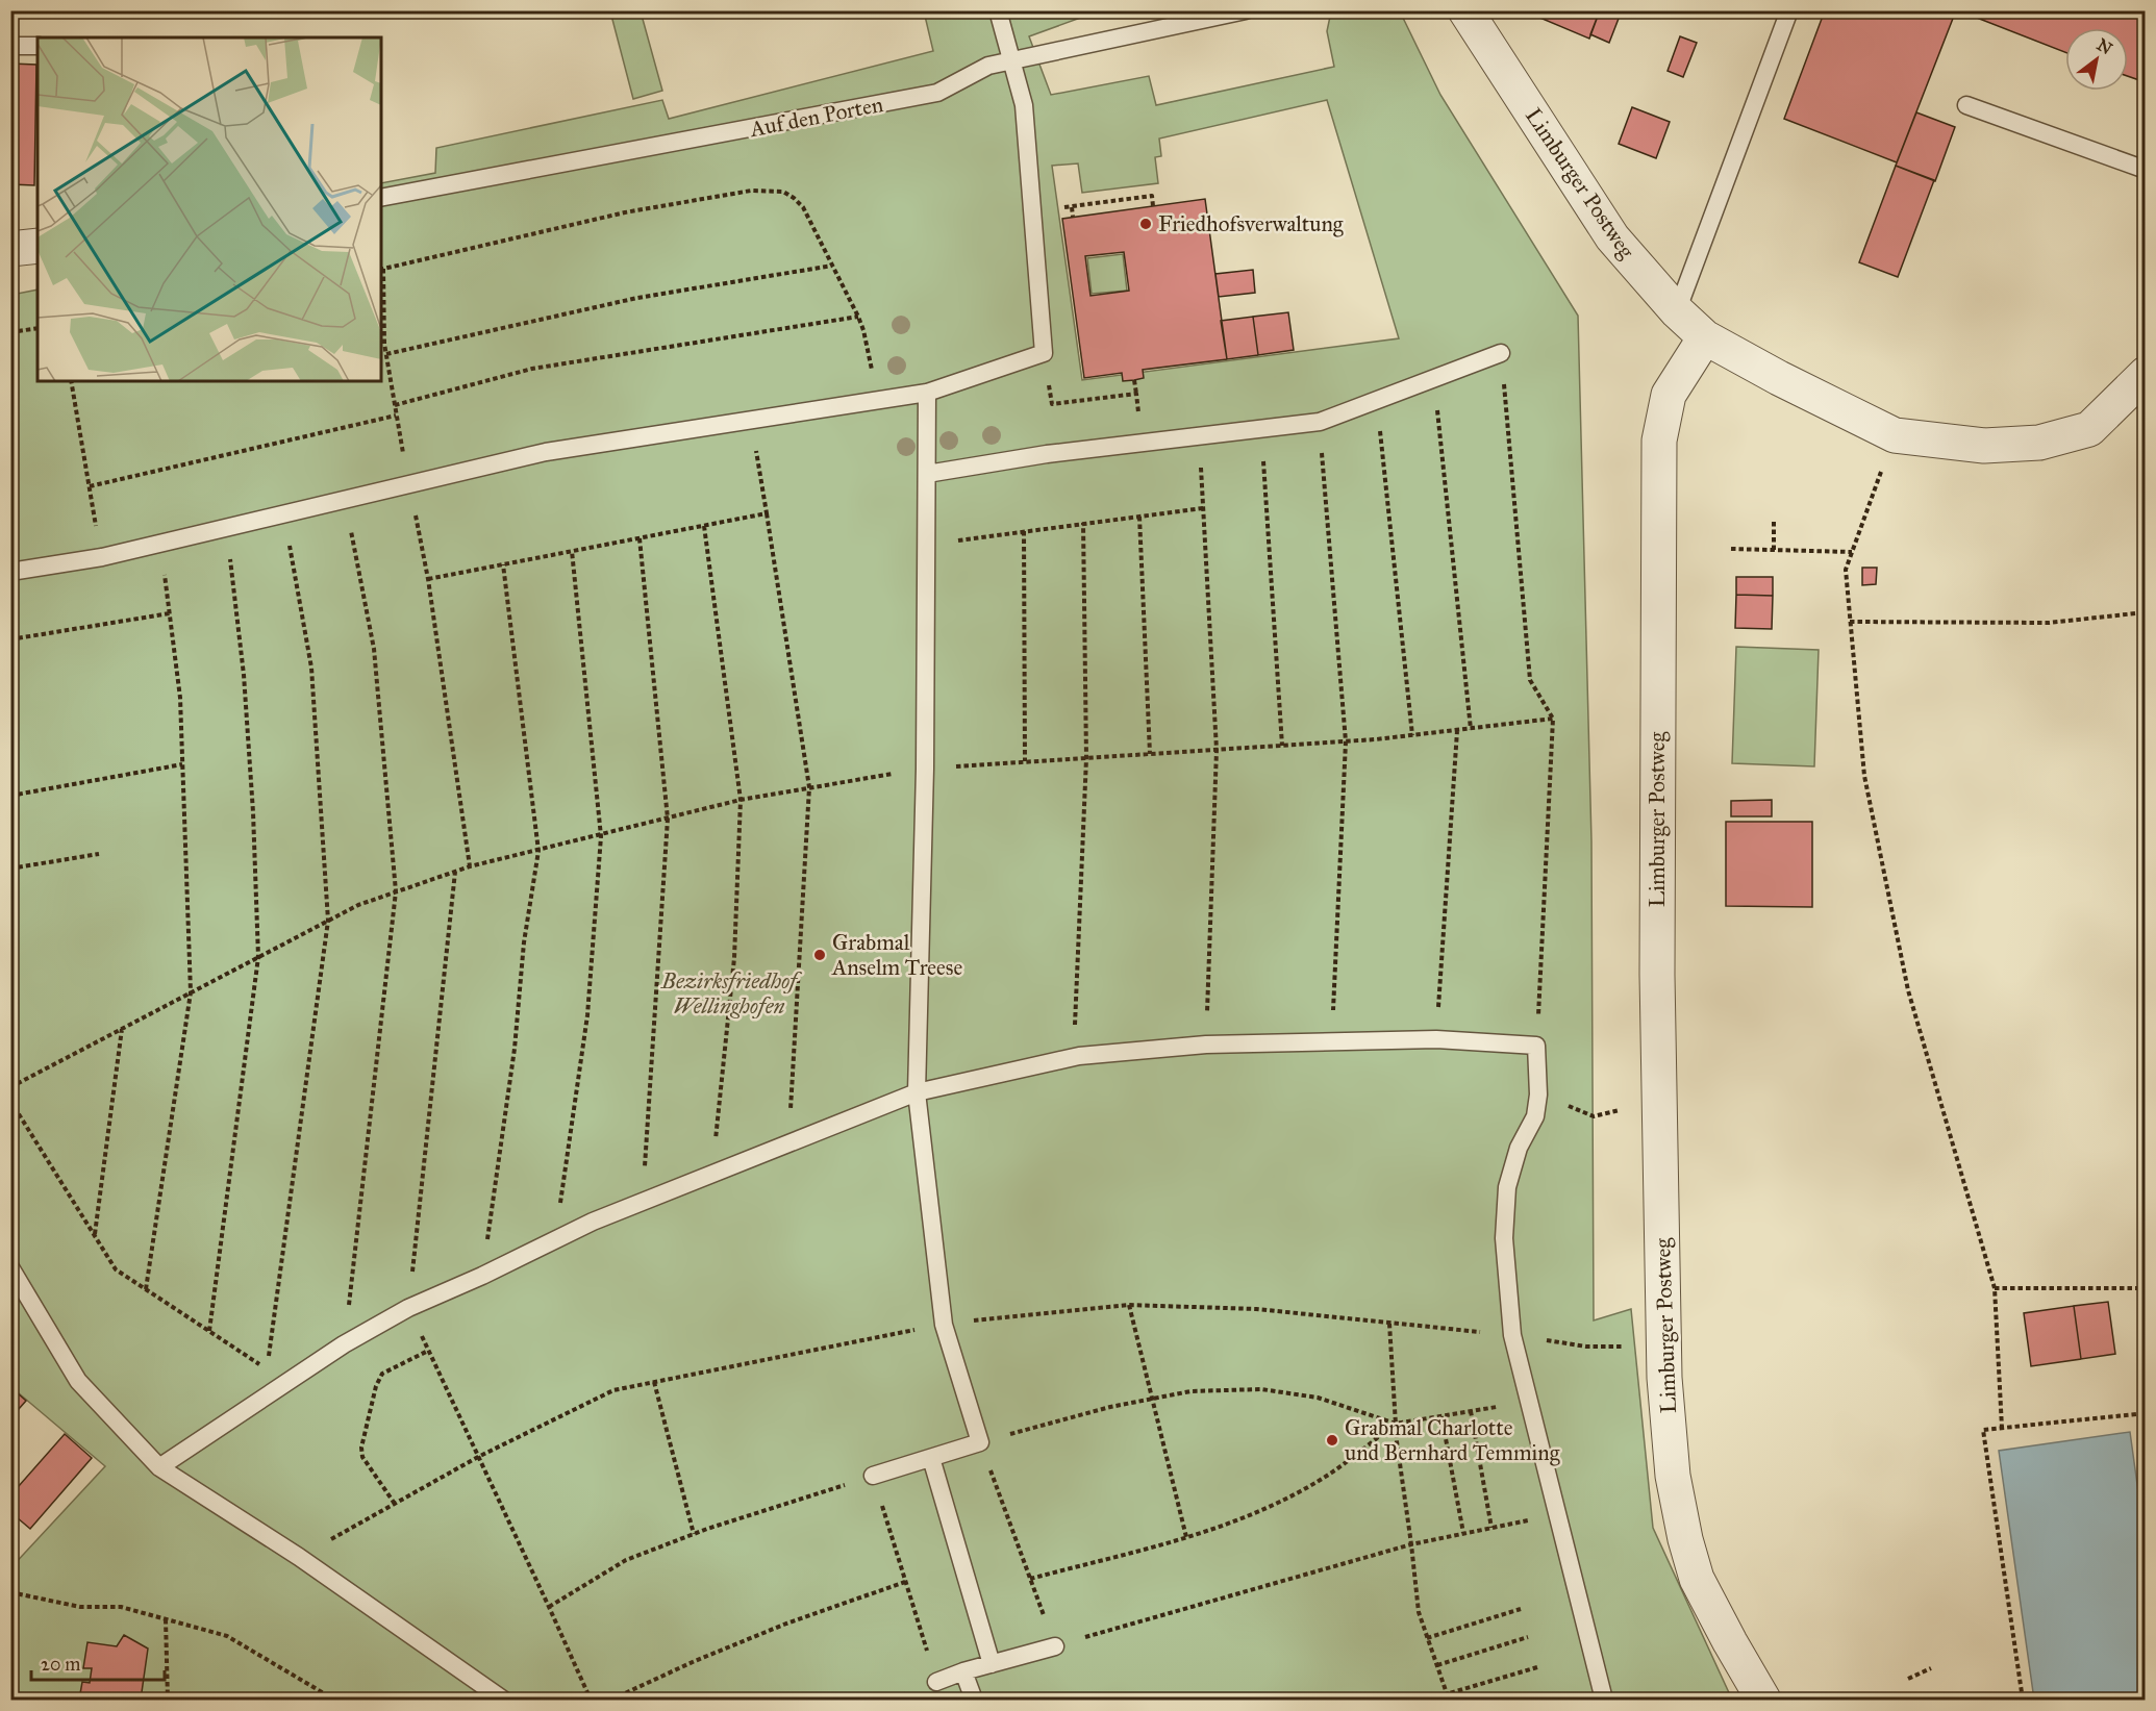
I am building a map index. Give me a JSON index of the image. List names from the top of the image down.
{
  "streets": {
    "street": ["Limburger Postweg"],
    "lane": ["Auf den Porten"]
  },
  "parks": ["Bezirksfriedhof Wellinghofen"],
  "places": ["Friedhofsverwaltung", "Grabmal Anselm Treese", "Grabmal Charlotte und Bernhard Temming"],
  "scale_bar": "20 m",
  "north": "top right"
}
